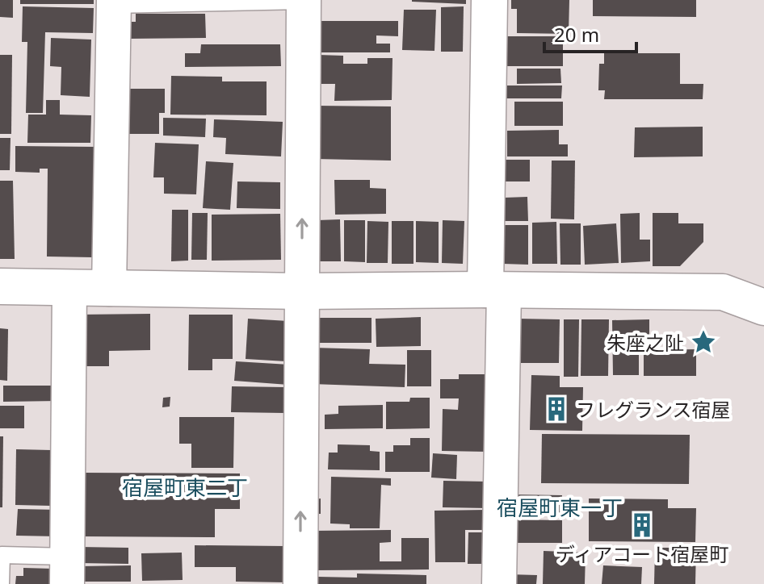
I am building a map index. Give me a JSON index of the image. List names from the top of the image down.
{
  "districts": ["宿屋町東二丁", "宿屋町東一丁"],
  "places": {
    "place": ["朱座之阯"],
    "building": ["フレグランス宿屋", "ディアコート宿屋町"]
  },
  "scale_bar": "20 m"
}
